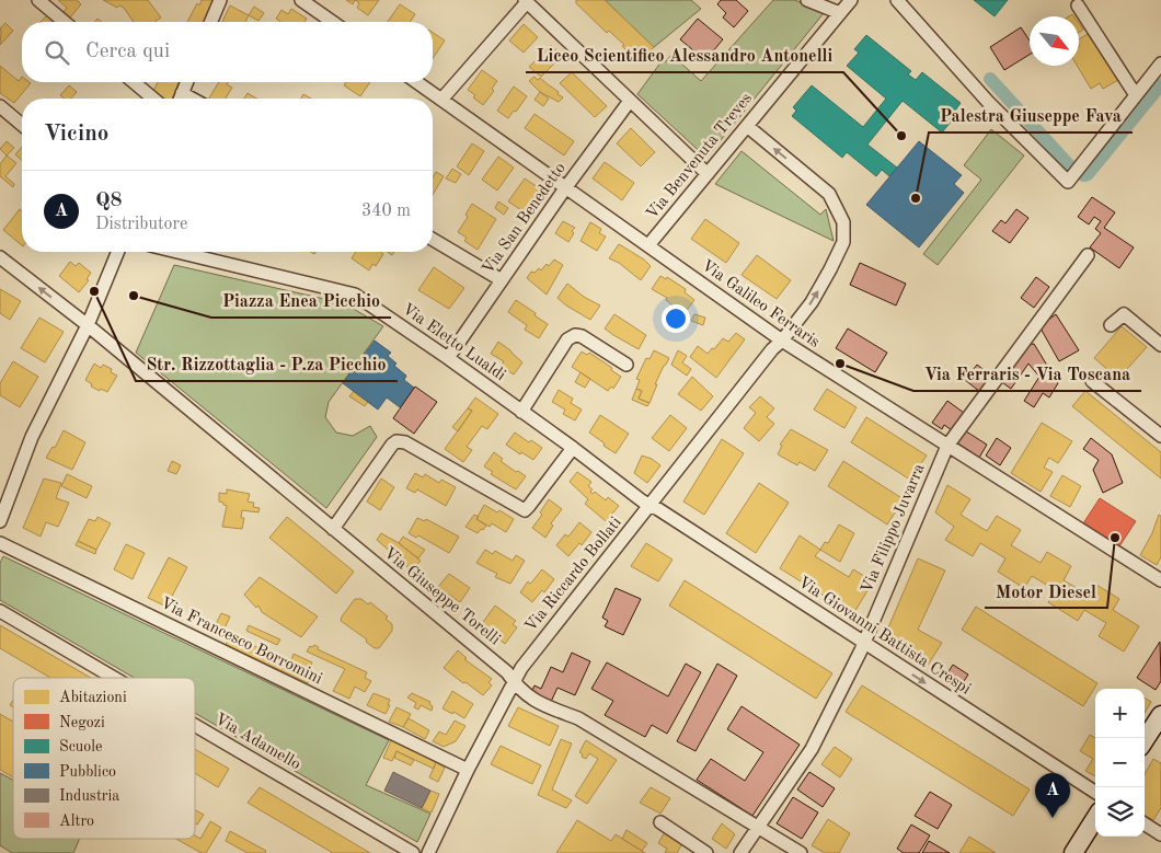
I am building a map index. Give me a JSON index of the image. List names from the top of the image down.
{
  "streets": {
    "street": [
      "Via Benvenuta Treves",
      "Via San Benedetto",
      "Via Galileo Ferraris",
      "Via Eletto Lualdi",
      "Via Filippo Juvarra",
      "Via Riccardo Bollati",
      "Via Giuseppe Torelli",
      "Via Giovanni Battista Crespi",
      "Via Francesco Borromini",
      "Via Adamello"
    ]
  },
  "crossings": [
    ["Via Benvenuta Treves", "Via Galileo Ferraris"],
    ["Via Benvenuta Treves", "Via Riccardo Bollati"],
    ["Via San Benedetto", "Via Galileo Ferraris"],
    ["Via San Benedetto", "Via Eletto Lualdi"],
    ["Via Galileo Ferraris", "Via Filippo Juvarra"],
    ["Via Galileo Ferraris", "Via Riccardo Bollati"],
    ["Via Eletto Lualdi", "Via Riccardo Bollati"],
    ["Via Eletto Lualdi", "Via Giovanni Battista Crespi"],
    ["Via Filippo Juvarra", "Via Giuseppe Torelli"],
    ["Via Filippo Juvarra", "Via Giovanni Battista Crespi"],
    ["Via Riccardo Bollati", "Via Giuseppe Torelli"],
    ["Via Riccardo Bollati", "Via Giovanni Battista Crespi"],
    ["Via Riccardo Bollati", "Via Francesco Borromini"]
  ],
  "one_way": ["Via Giovanni Battista Crespi"],
  "places": [
    "Liceo Scientifico Alessandro Antonelli",
    "Palestra Giuseppe Fava",
    "Str. Rizzottaglia - P.za Picchio",
    "Piazza Enea Picchio",
    "Via Ferraris - Via Toscana",
    "Motor Diesel"
  ],
  "legend": [
    "Abitazioni",
    "Negozi",
    "Scuole",
    "Pubblico",
    "Industria",
    "Altro"
  ],
  "north": "bottom right",
  "page": {
    "search": "Cerca qui",
    "heading": "Vicino",
    "list": [
      {
        "mark": "A",
        "name": "Q8",
        "note": "Distributore",
        "value": "340 m"
      }
    ],
    "map_buttons": ["+", "−"],
    "pins": "A"
  }
}
